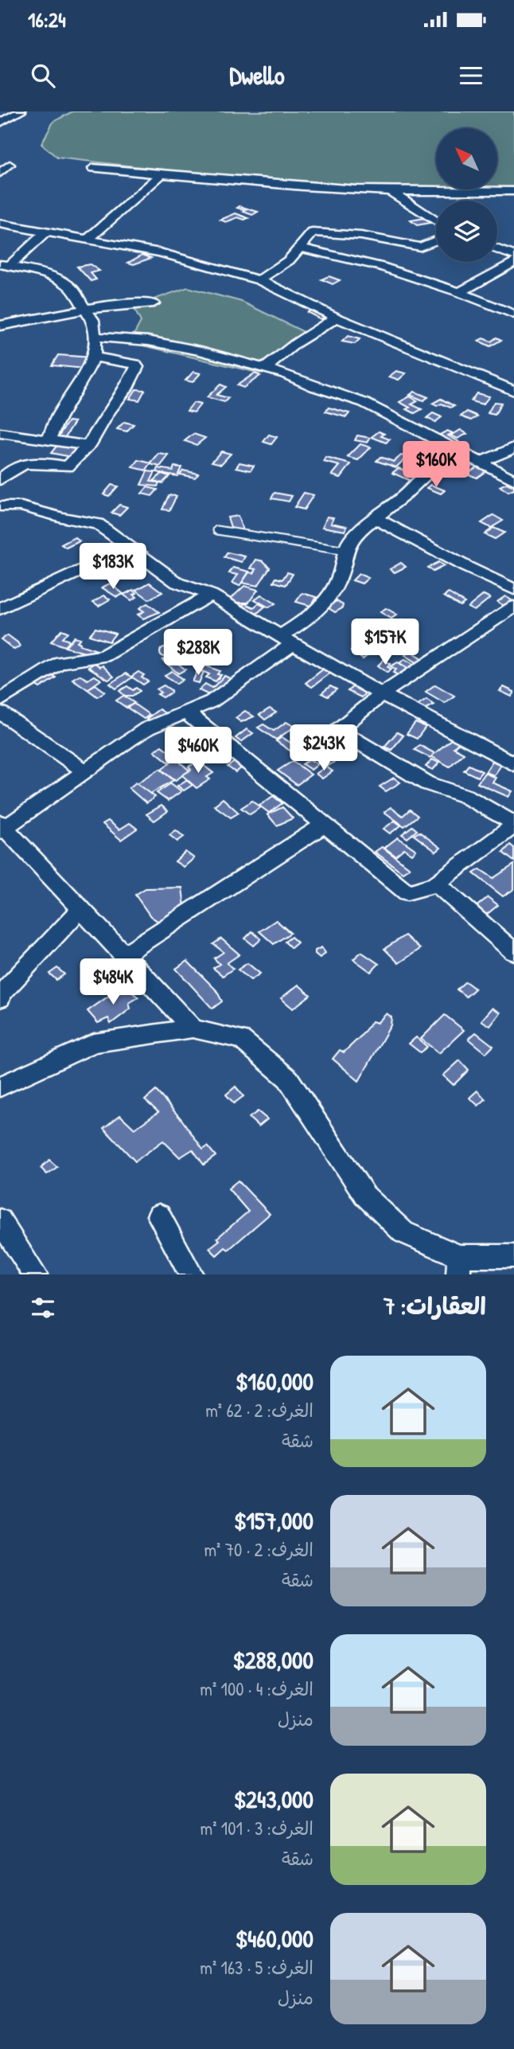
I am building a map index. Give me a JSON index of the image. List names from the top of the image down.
{
  "north": "top left",
  "page": {
    "status": "16:24",
    "header": "Dwello",
    "price": [
      "$160K",
      "$183K",
      "$157K",
      "$288K",
      "$243K",
      "$460K",
      "$484K"
    ],
    "heading": "العقارات: 7",
    "list": [
      {
        "name": "$160,000",
        "note": "الغرف: 2 · 62 m² · شقة"
      },
      {
        "name": "$157,000",
        "note": "الغرف: 2 · 70 m² · شقة"
      },
      {
        "name": "$288,000",
        "note": "الغرف: 4 · 100 m² · منزل"
      },
      {
        "name": "$243,000",
        "note": "الغرف: 3 · 101 m² · شقة"
      },
      {
        "name": "$460,000",
        "note": "الغرف: 5 · 163 m² · منزل"
      }
    ]
  }
}
